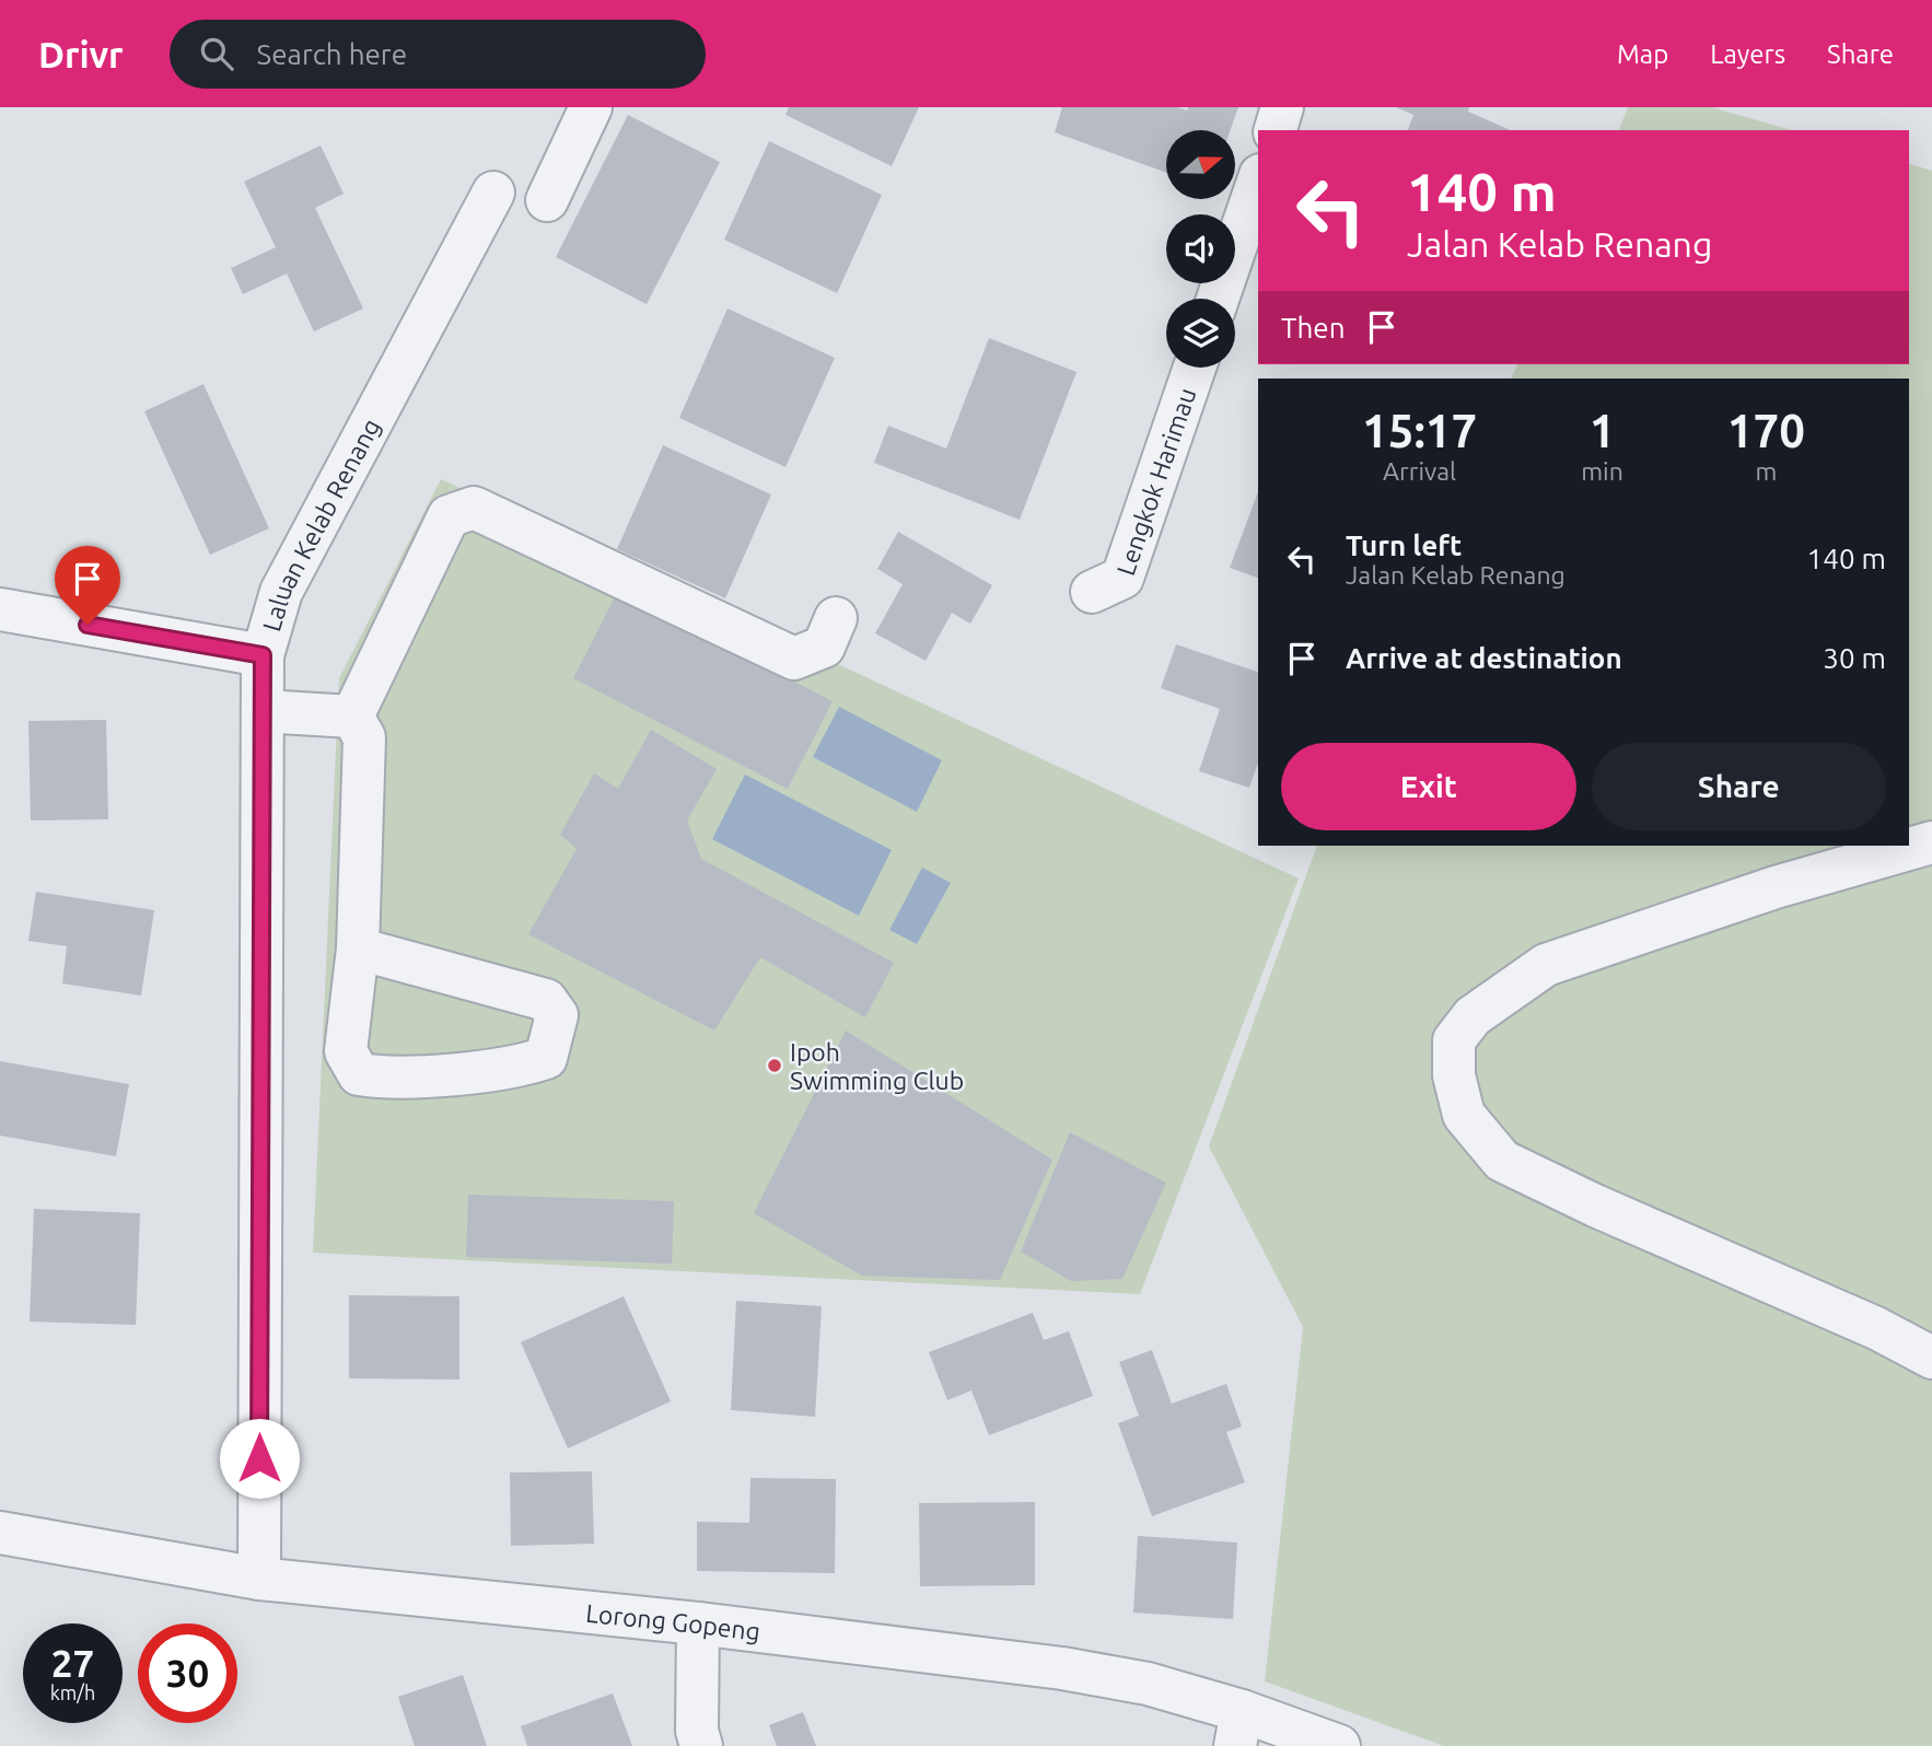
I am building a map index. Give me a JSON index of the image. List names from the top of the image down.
{
  "streets": {
    "street": ["Lengkok Harimau", "Laluan Kelab Renang", "Lorong Gopeng"]
  },
  "crossings": [
    ["Laluan Kelab Renang", "Lorong Gopeng"]
  ],
  "places": ["Ipoh Swimming Club"],
  "north": "right",
  "page": {
    "header": "Drivr",
    "search": "Search here",
    "nav": ["Map", "Layers", "Share"],
    "turn": ["140 m", "Jalan Kelab Renang"],
    "then": "Then",
    "eta": [
      "15:17",
      "Arrival",
      "1",
      "min",
      "170",
      "m"
    ],
    "list": [
      {
        "name": "Turn left",
        "note": "Jalan Kelab Renang",
        "value": "140 m"
      },
      {
        "name": "Arrive at destination",
        "value": "30 m"
      }
    ],
    "buttons": ["Exit", "Share"],
    "speed": "27 km/h",
    "limit": "30"
  }
}
